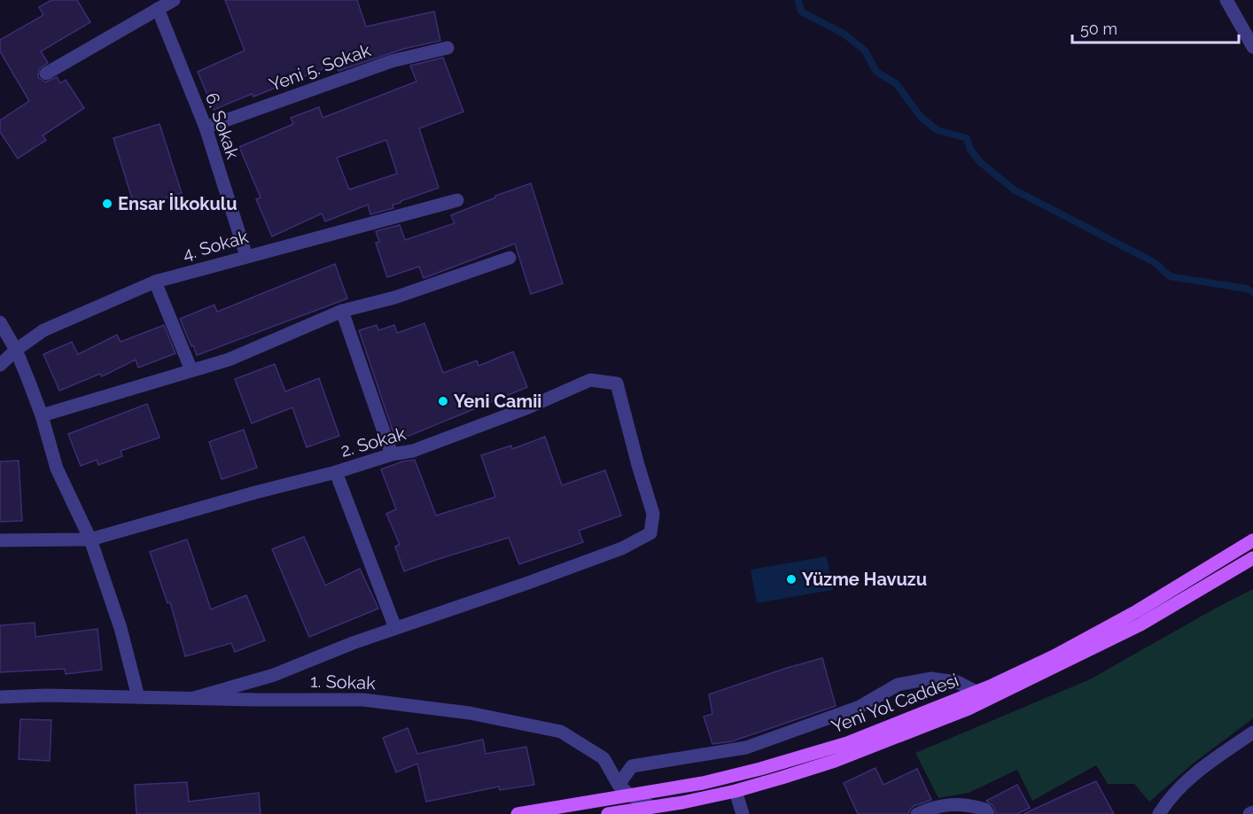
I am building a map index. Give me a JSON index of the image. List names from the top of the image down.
{
  "streets": {
    "main road": ["Yeni Yol Caddesi"],
    "street": [
      "Yeni 5. Sokak",
      "6. Sokak",
      "4. Sokak",
      "2. Sokak",
      "1. Sokak"
    ]
  },
  "crossings": [
    ["Yeni 5. Sokak", "6. Sokak"],
    ["6. Sokak", "4. Sokak"],
    ["1. Sokak", "Yeni Yol Caddesi"]
  ],
  "places": ["Ensar İlkokulu", "Yeni Camii", "Yüzme Havuzu"],
  "scale_bar": "50 m"
}
